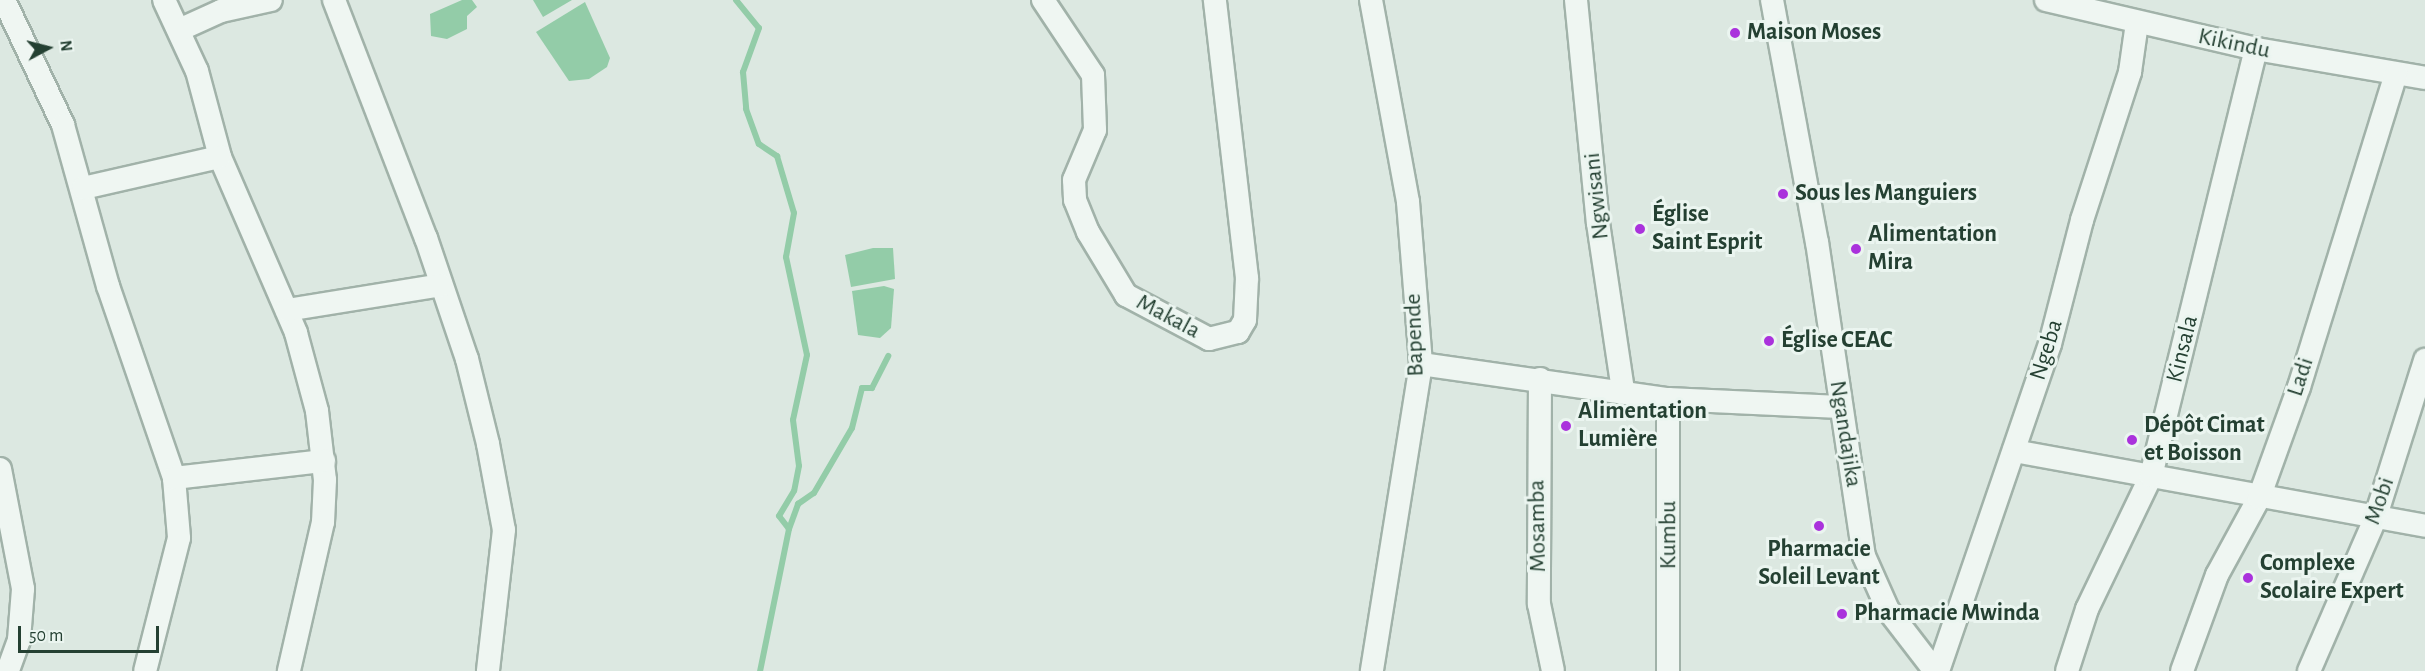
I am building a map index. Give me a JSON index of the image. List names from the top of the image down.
{
  "streets": {
    "street": [
      "Kikindu",
      "Ngwisani",
      "Makala",
      "Bapende",
      "Kinsala",
      "Ngeba",
      "Ladi",
      "Ngandajika",
      "Mobi",
      "Mosamba",
      "Kumbu"
    ]
  },
  "crossings": [
    ["Kikindu", "Kinsala"],
    ["Kikindu", "Ngeba"],
    ["Kikindu", "Ladi"],
    ["Ngeba", "Ngandajika"]
  ],
  "places": [
    "Maison Moses",
    "Sous les Manguiers",
    "Église Saint Esprit",
    "Alimentation Mira",
    "Église CEAC",
    "Alimentation Lumière",
    "Dépôt Cimat et Boisson",
    "Pharmacie Soleil Levant",
    "Complexe Scolaire Expert",
    "Pharmacie Mwinda"
  ],
  "scale_bar": "50 m",
  "north": "right"
}
